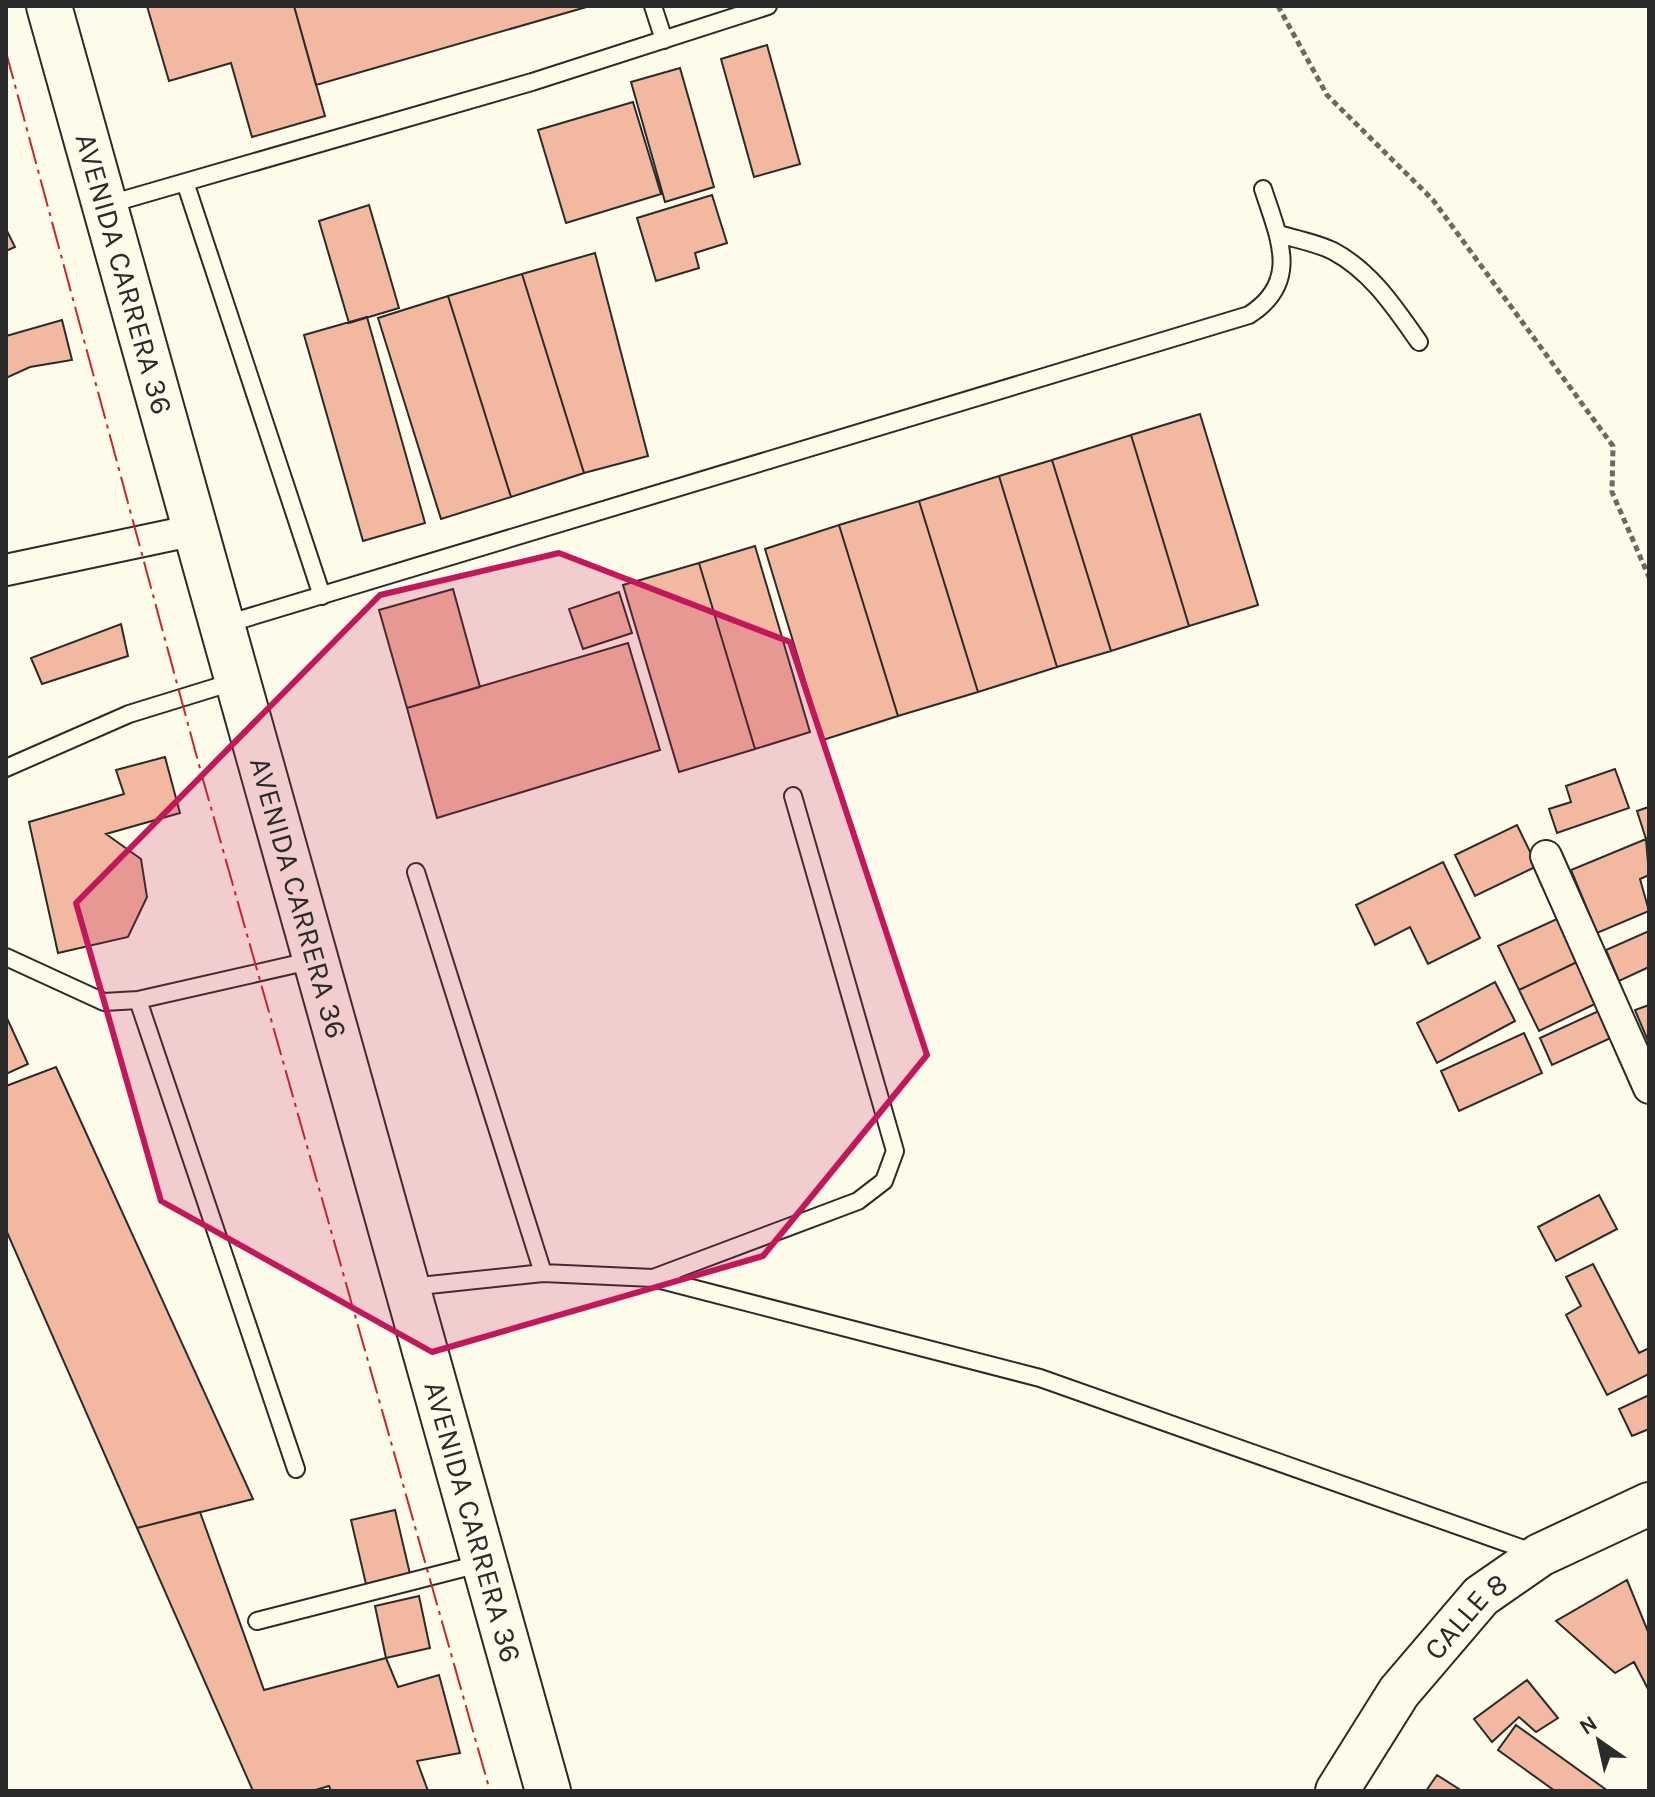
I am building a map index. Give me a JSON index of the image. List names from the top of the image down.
{
  "streets": {
    "main road": ["AVENIDA CARRERA 36", "CALLE 8"]
  },
  "north": "top left"
}
